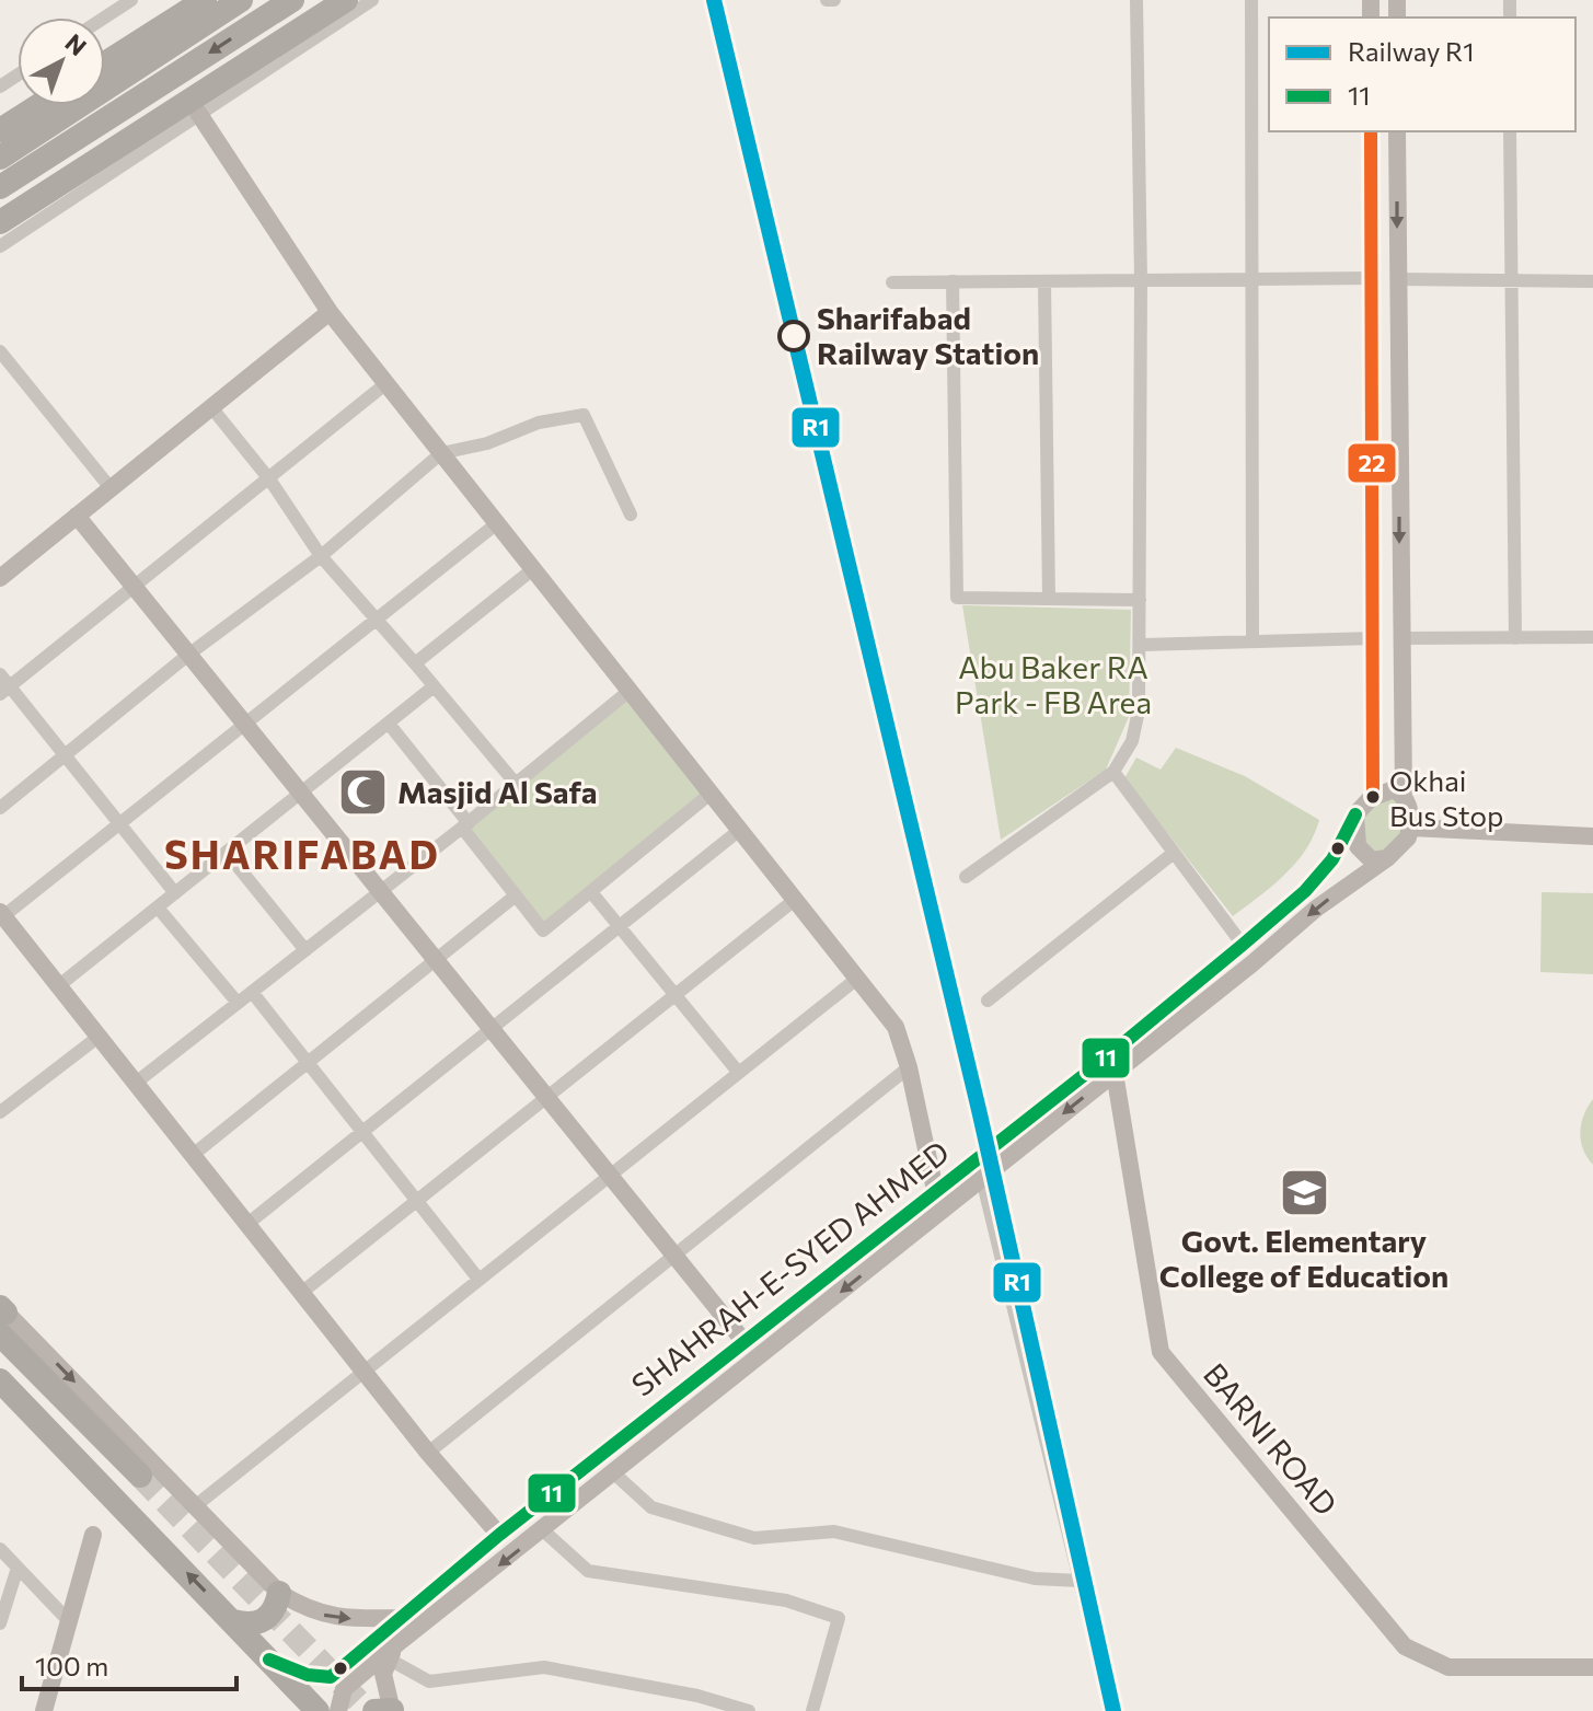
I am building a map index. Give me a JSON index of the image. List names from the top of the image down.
{
  "streets": {
    "street": ["SHAHRAH-E-SYED AHMED", "BARNI ROAD"]
  },
  "crossings": [
    ["SHAHRAH-E-SYED AHMED", "BARNI ROAD"]
  ],
  "districts": ["SHARIFABAD"],
  "parks": ["Abu Baker RA Park - FB Area"],
  "places": {
    "other": ["Sharifabad Railway Station", "Okhai Bus Stop"],
    "mosque": ["Masjid Al Safa"],
    "school or university": ["Govt. Elementary College of Education"]
  },
  "lines": ["rail line R1", "transit line 22", "transit line 11"],
  "legend": ["Railway R1", "11"],
  "scale_bar": "100 m",
  "north": "top right"
}
